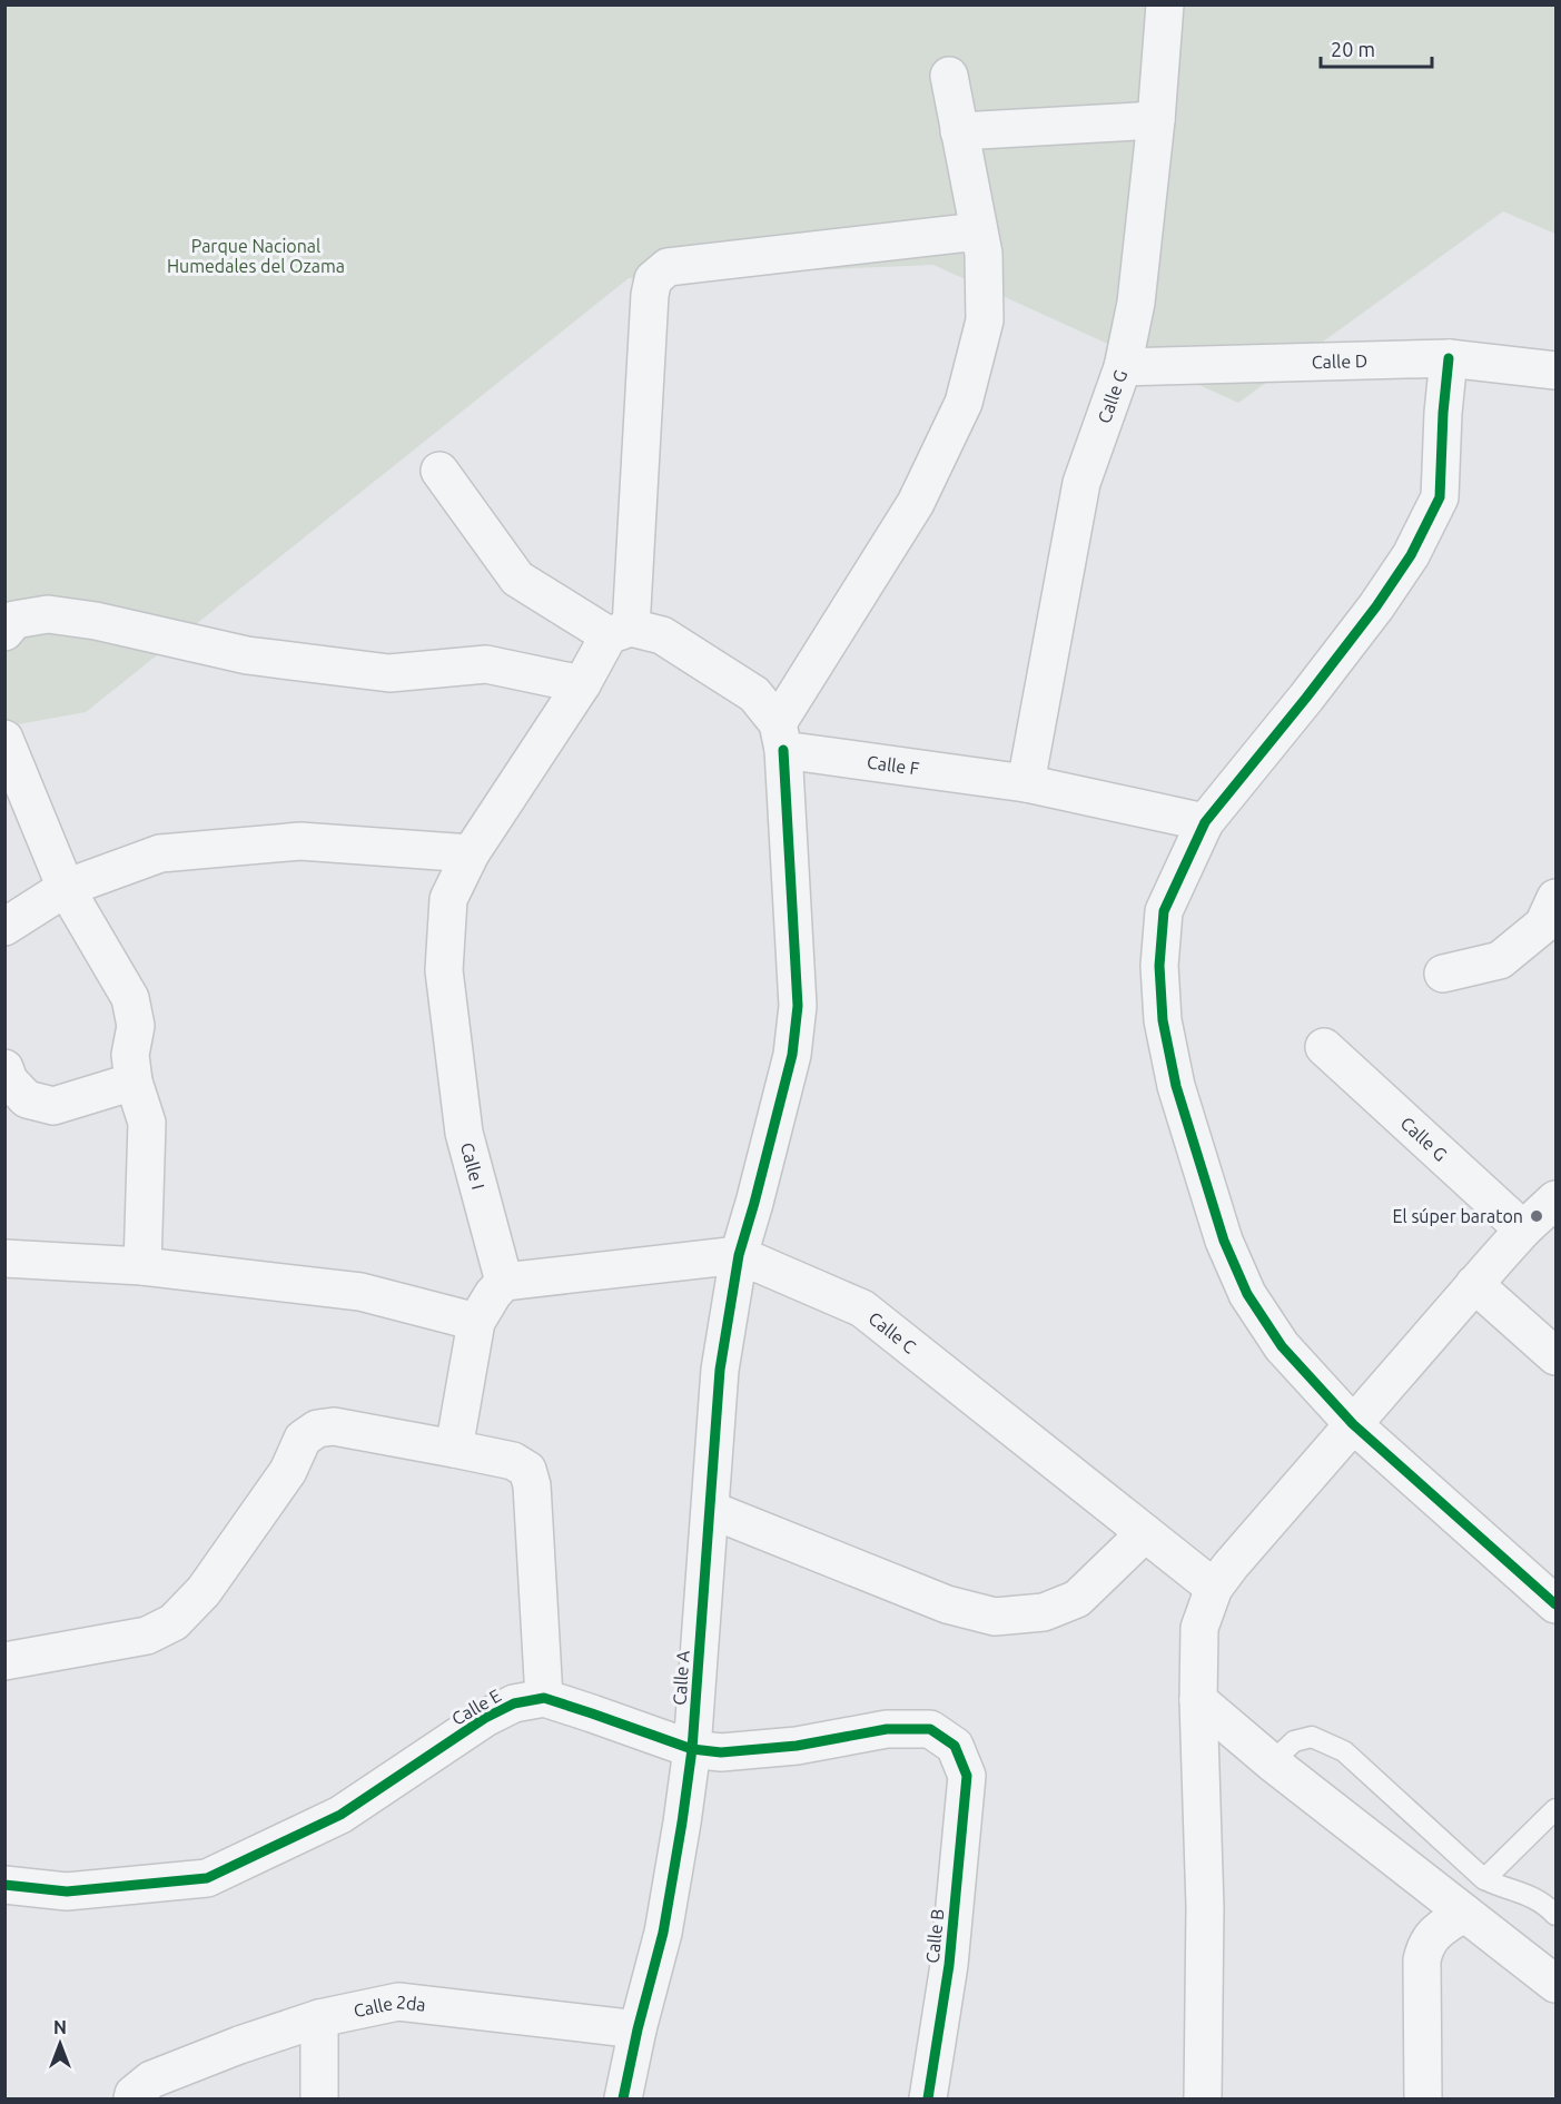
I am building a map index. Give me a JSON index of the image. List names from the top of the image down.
{
  "streets": {
    "street": [
      "Calle D",
      "Calle G",
      "Calle F",
      "Calle I",
      "Calle C",
      "Calle A",
      "Calle E",
      "Calle B",
      "Calle 2da"
    ]
  },
  "crossings": [
    ["Calle D", "Calle G"],
    ["Calle G", "Calle F"],
    ["Calle F", "Calle A"],
    ["Calle I", "Calle C"],
    ["Calle C", "Calle A"],
    ["Calle A", "Calle B"],
    ["Calle A", "Calle 2da"]
  ],
  "parks": ["Parque Nacional Humedales del Ozama"],
  "places": ["El súper baraton"],
  "scale_bar": "20 m",
  "north": "top"
}
